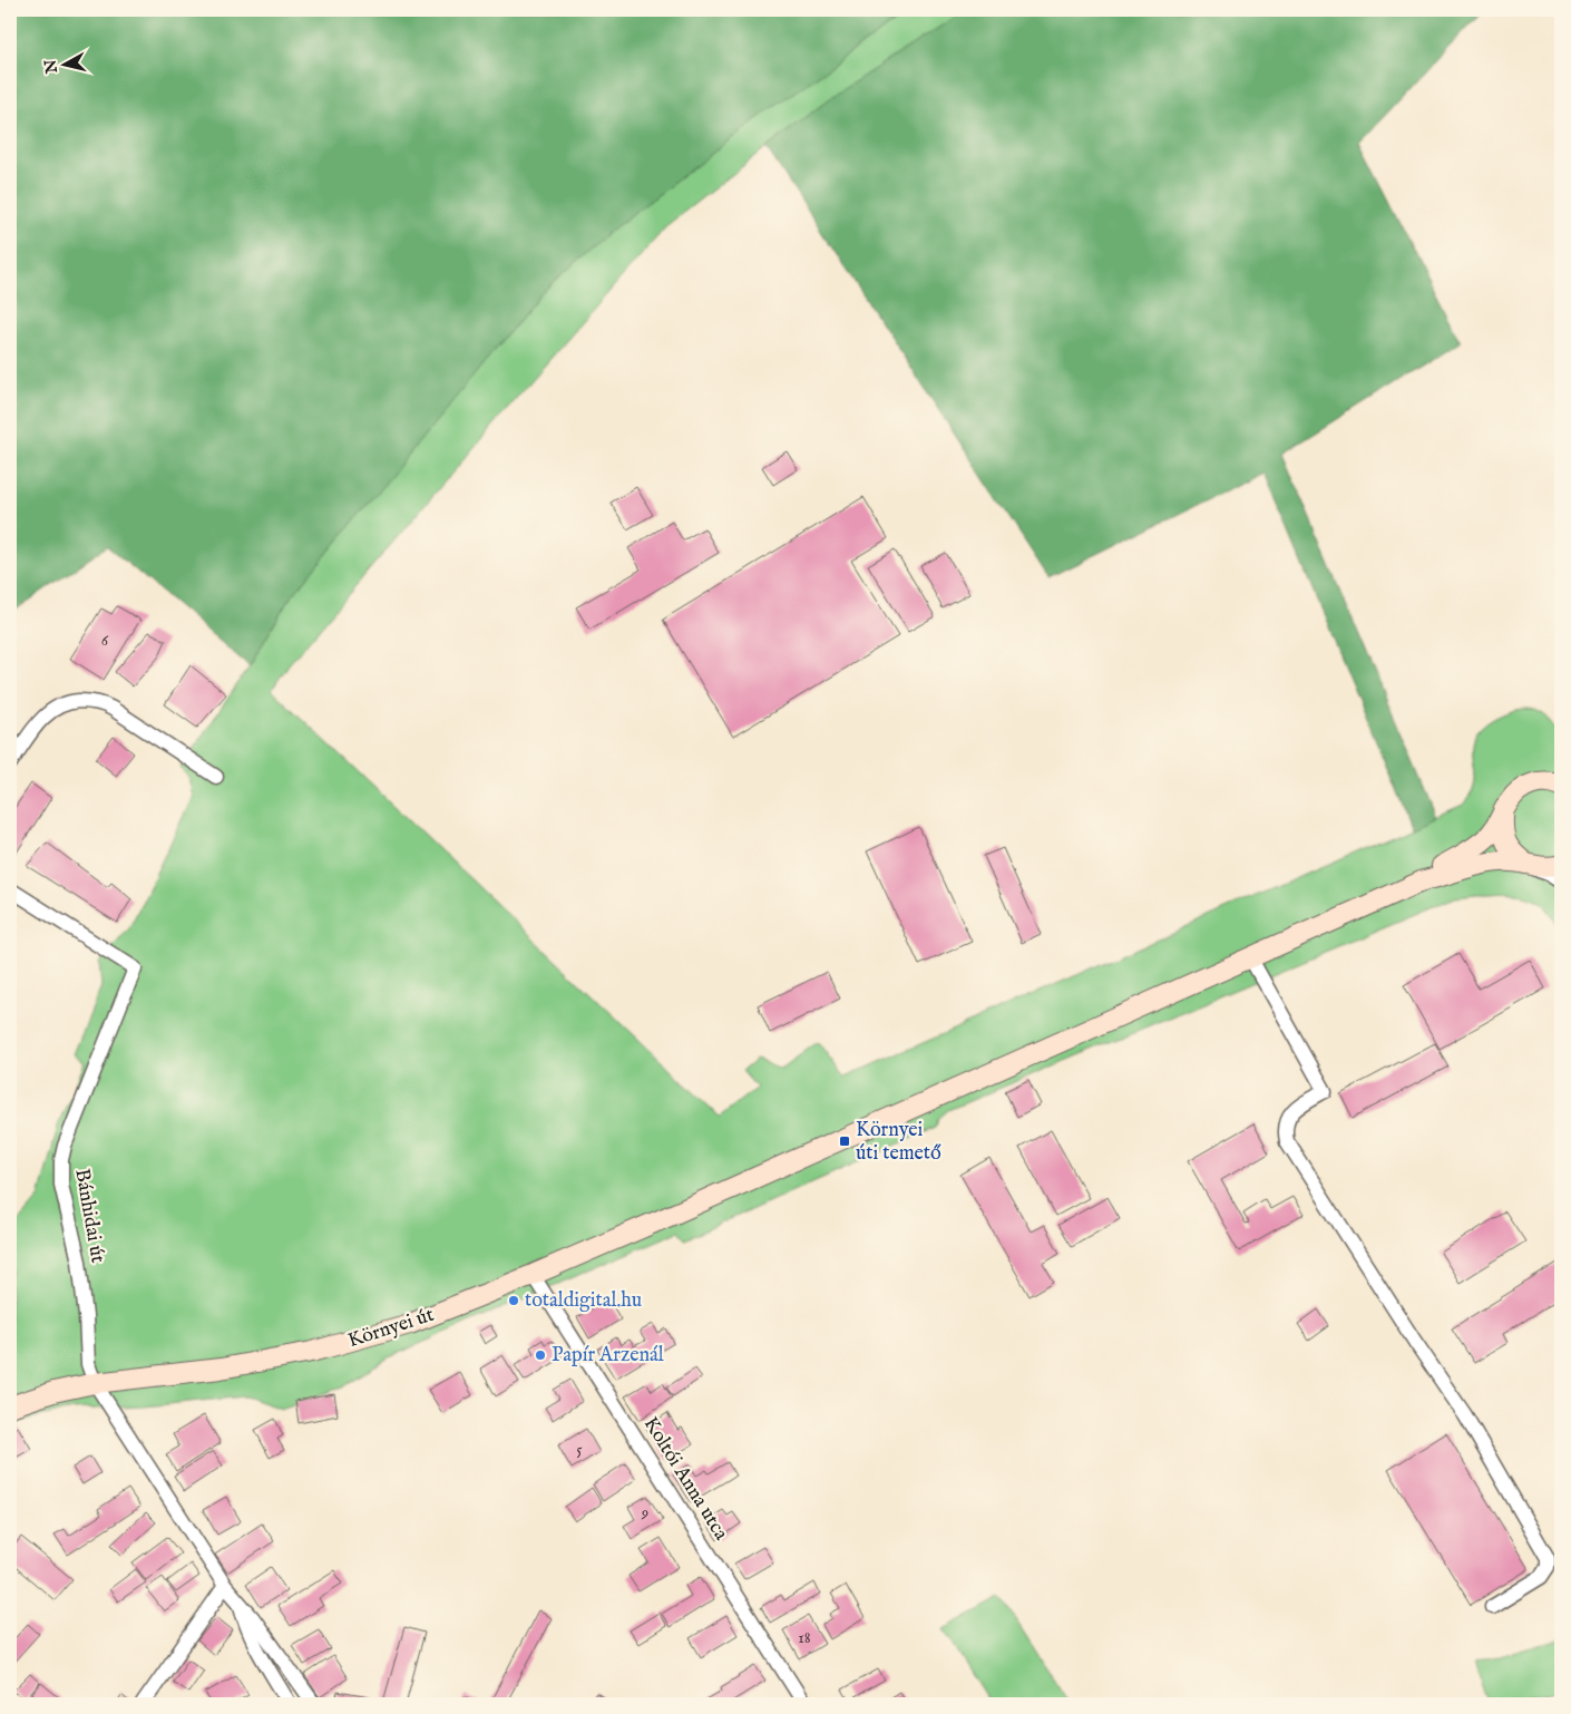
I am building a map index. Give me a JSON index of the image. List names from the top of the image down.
{
  "streets": {
    "main road": ["Környei út"],
    "street": ["Bánhidai út", "Koltói Anna utca"]
  },
  "crossings": [
    ["Bánhidai út", "Környei út"],
    ["Környei út", "Koltói Anna utca"]
  ],
  "places": {
    "transit": ["Környei úti temető"],
    "other": ["totaldigital.hu", "Papír Arzenál"]
  },
  "house_numbers": [
    "6",
    "5",
    "9",
    "18"
  ],
  "north": "left"
}
